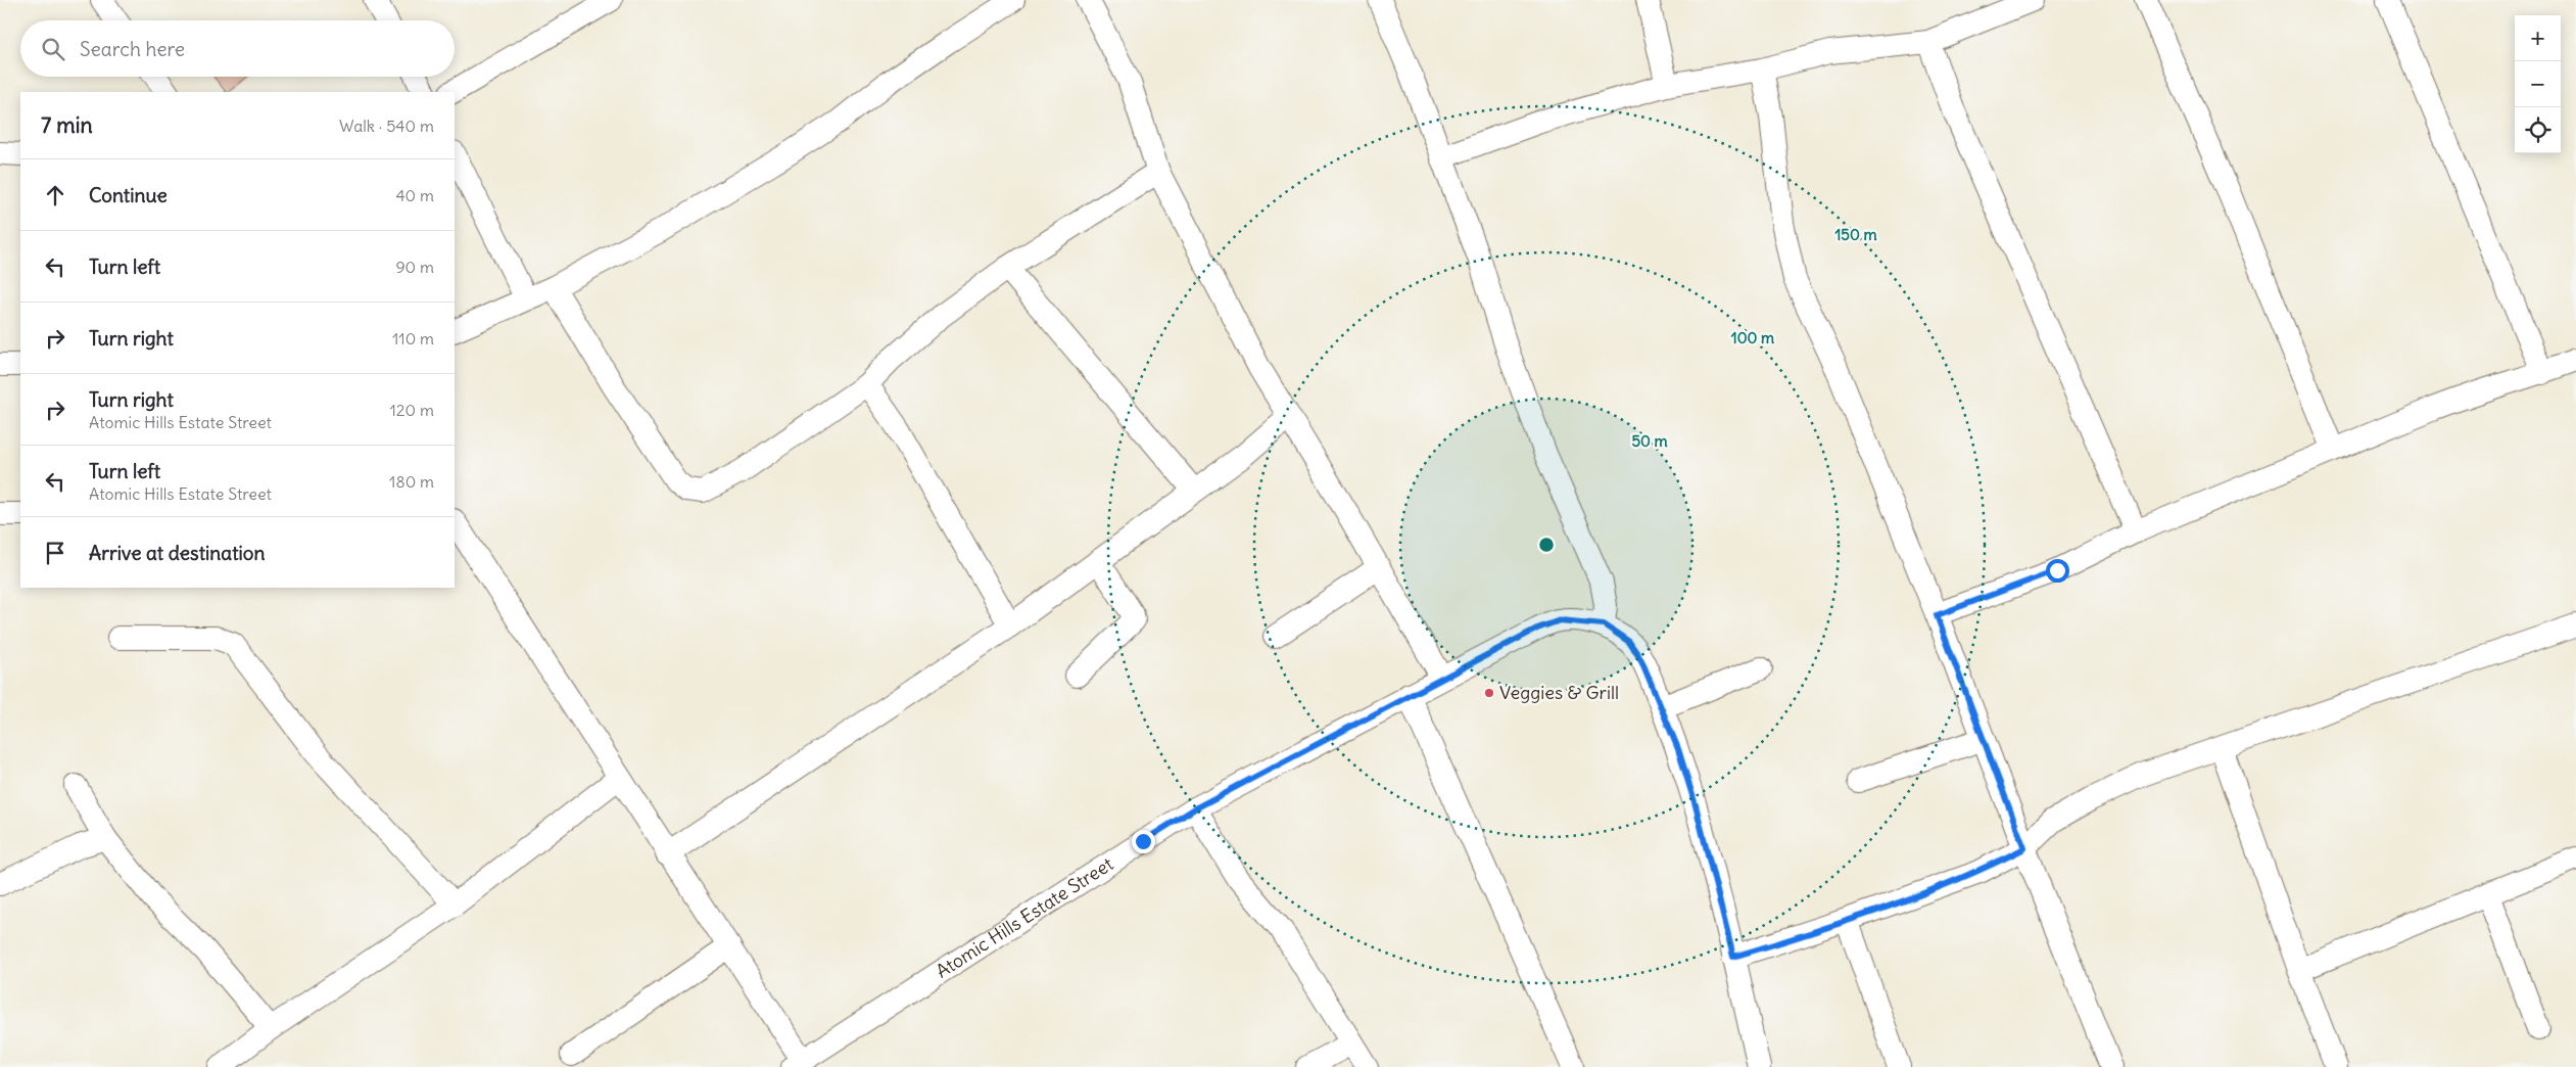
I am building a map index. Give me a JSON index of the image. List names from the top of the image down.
{
  "streets": {
    "street": ["Atomic Hills Estate Street"]
  },
  "places": ["Veggies & Grill"],
  "page": {
    "map_buttons": ["+", "−"],
    "search": "Search here",
    "heading": ["7 min", "Walk · 540 m"],
    "list": [
      ["Continue", "40 m"],
      ["Turn left", "90 m"],
      ["Turn right", "110 m"],
      ["Turn right", "Atomic Hills Estate Street", "120 m"],
      ["Turn left", "Atomic Hills Estate Street", "180 m"],
      "Arrive at destination"
    ]
  },
  "rings": ["150 m", "100 m", "50 m"]
}
